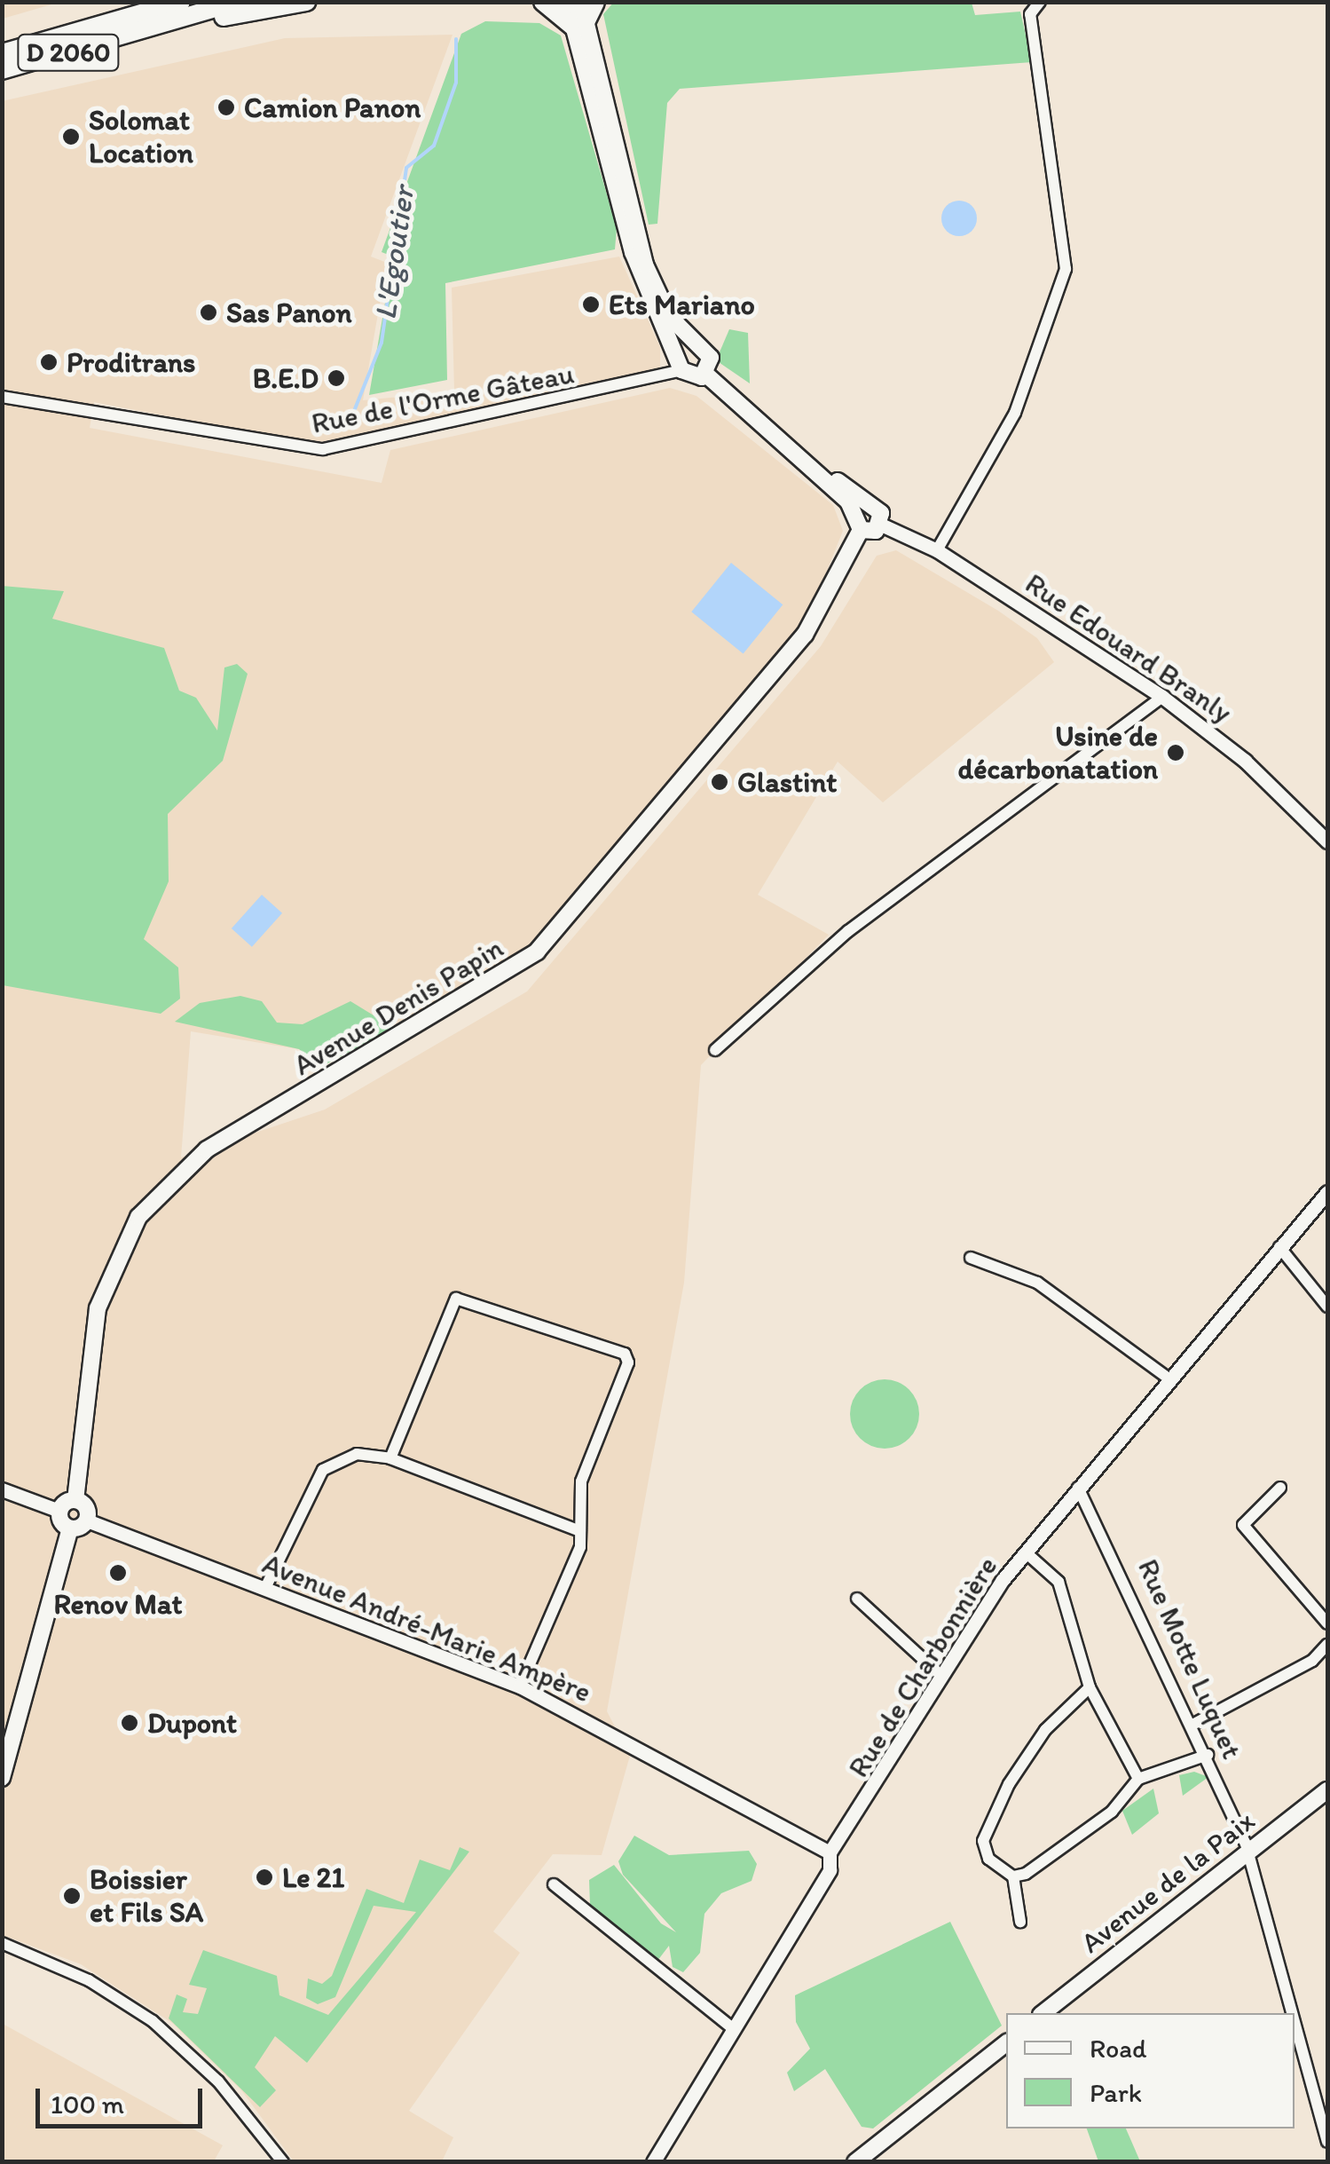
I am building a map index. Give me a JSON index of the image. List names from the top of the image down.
{
  "streets": {
    "highway": ["D 2060"],
    "main road": ["Avenue Denis Papin", "Avenue de la Paix"],
    "street": [
      "Rue de l'Orme Gâteau",
      "Rue Edouard Branly",
      "Avenue André-Marie Ampère",
      "Rue Motte Luquet",
      "Rue de Charbonnière"
    ]
  },
  "crossings": [
    ["Avenue André-Marie Ampère", "Rue de Charbonnière"],
    ["Rue Motte Luquet", "Rue de Charbonnière"],
    ["Rue Motte Luquet", "Avenue de la Paix"]
  ],
  "water": ["L'Egoutier"],
  "places": [
    "Camion Panon",
    "Solomat Location",
    "Ets Mariano",
    "Sas Panon",
    "Proditrans",
    "B.E.D",
    "Usine de décarbonatation",
    "Glastint",
    "Renov Mat",
    "Dupont",
    "Le 21",
    "Boissier et Fils SA"
  ],
  "legend": ["Road", "Park"],
  "scale_bar": "100 m"
}
